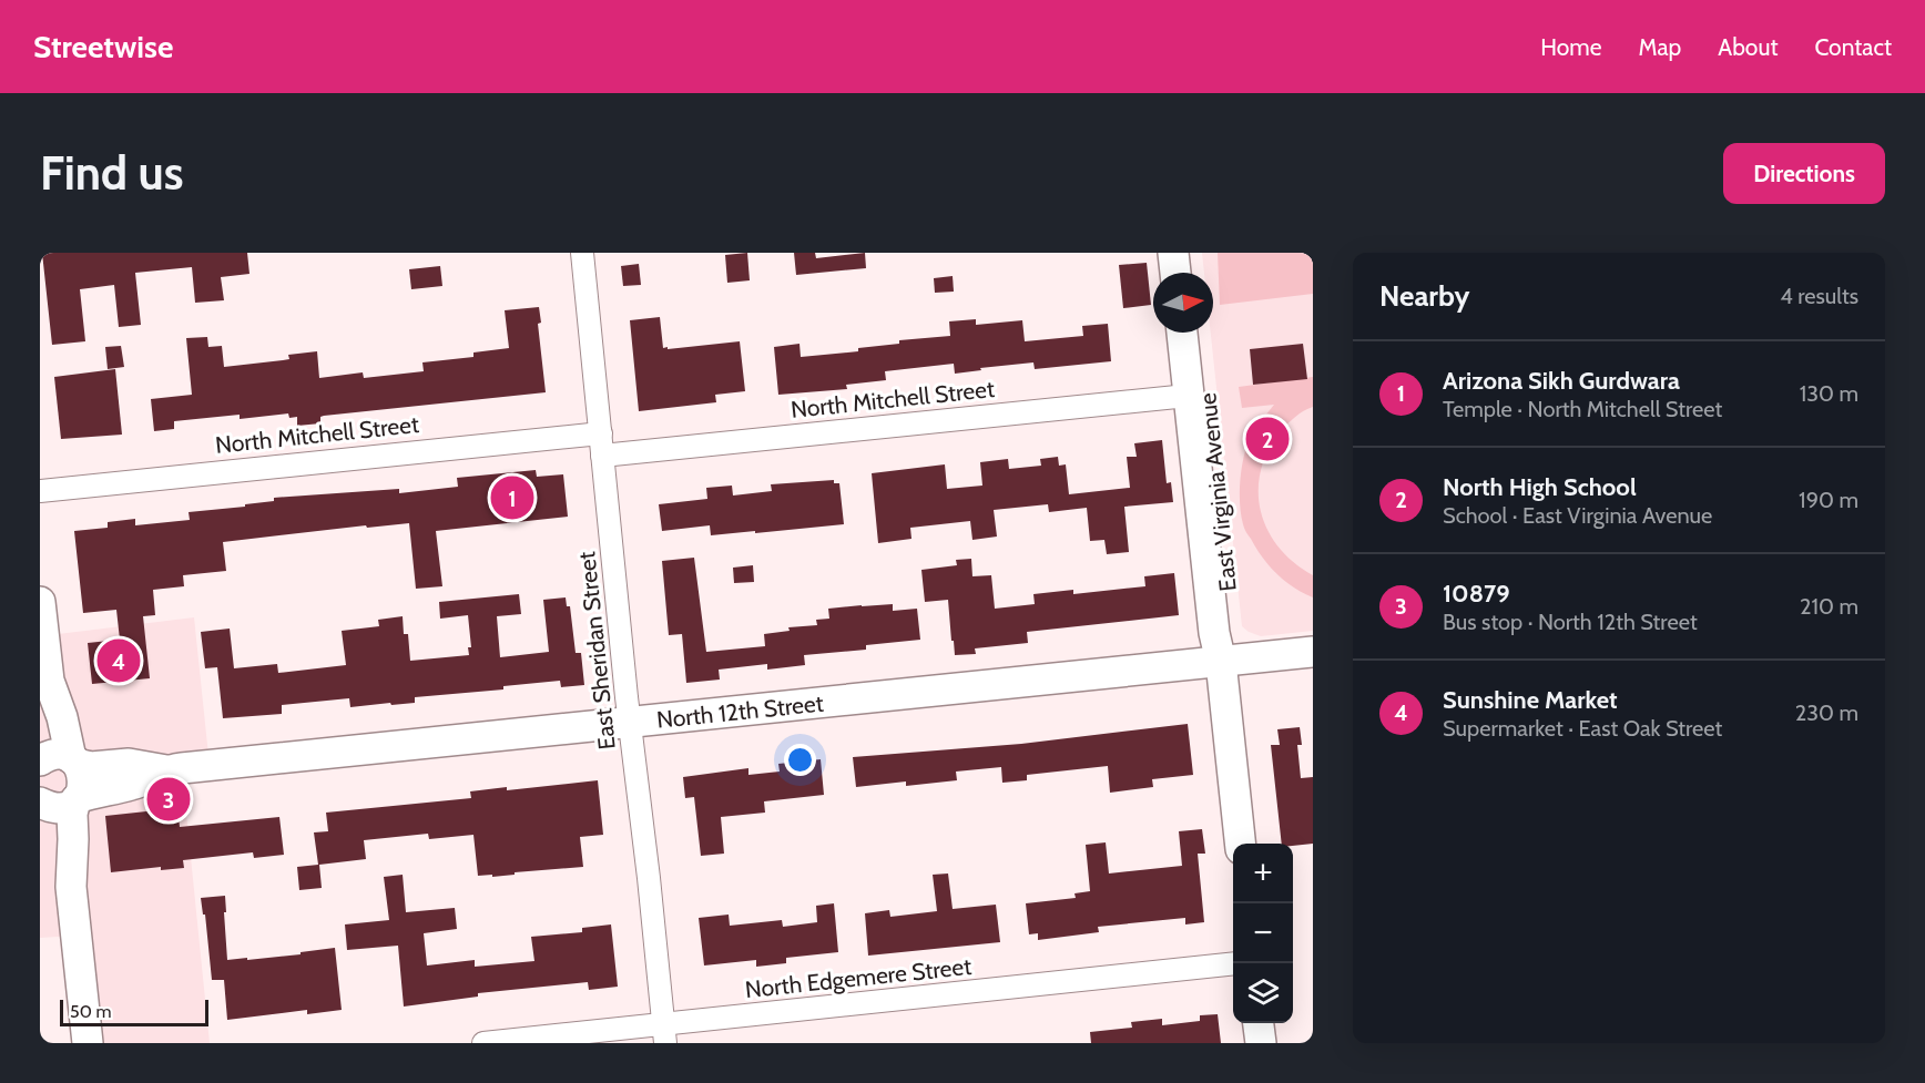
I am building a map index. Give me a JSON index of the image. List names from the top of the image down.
{
  "streets": {
    "street": [
      "North Mitchell Street",
      "East Virginia Avenue",
      "East Sheridan Street",
      "North 12th Street",
      "North Edgemere Street"
    ]
  },
  "crossings": [
    ["North Mitchell Street", "East Virginia Avenue"],
    ["North Mitchell Street", "East Sheridan Street"],
    ["East Virginia Avenue", "North 12th Street"],
    ["East Sheridan Street", "North 12th Street"],
    ["East Sheridan Street", "North Edgemere Street"]
  ],
  "scale_bar": "50 m",
  "north": "right",
  "page": {
    "header": "Streetwise",
    "nav": [
      "Home",
      "Map",
      "About",
      "Contact"
    ],
    "buttons": "Directions",
    "title": "Find us",
    "heading": ["Nearby", "4 results"],
    "list": [
      {
        "mark": "1",
        "name": "Arizona Sikh Gurdwara",
        "note": "Temple · North Mitchell Street",
        "value": "130 m"
      },
      {
        "mark": "2",
        "name": "North High School",
        "note": "School · East Virginia Avenue",
        "value": "190 m"
      },
      {
        "mark": "3",
        "name": "10879",
        "note": "Bus stop · North 12th Street",
        "value": "210 m"
      },
      {
        "mark": "4",
        "name": "Sunshine Market",
        "note": "Supermarket · East Oak Street",
        "value": "230 m"
      }
    ],
    "pins": [
      "2",
      "1",
      "4",
      "3"
    ],
    "map_buttons": ["+", "−"],
    "scale": "50 m"
  }
}
